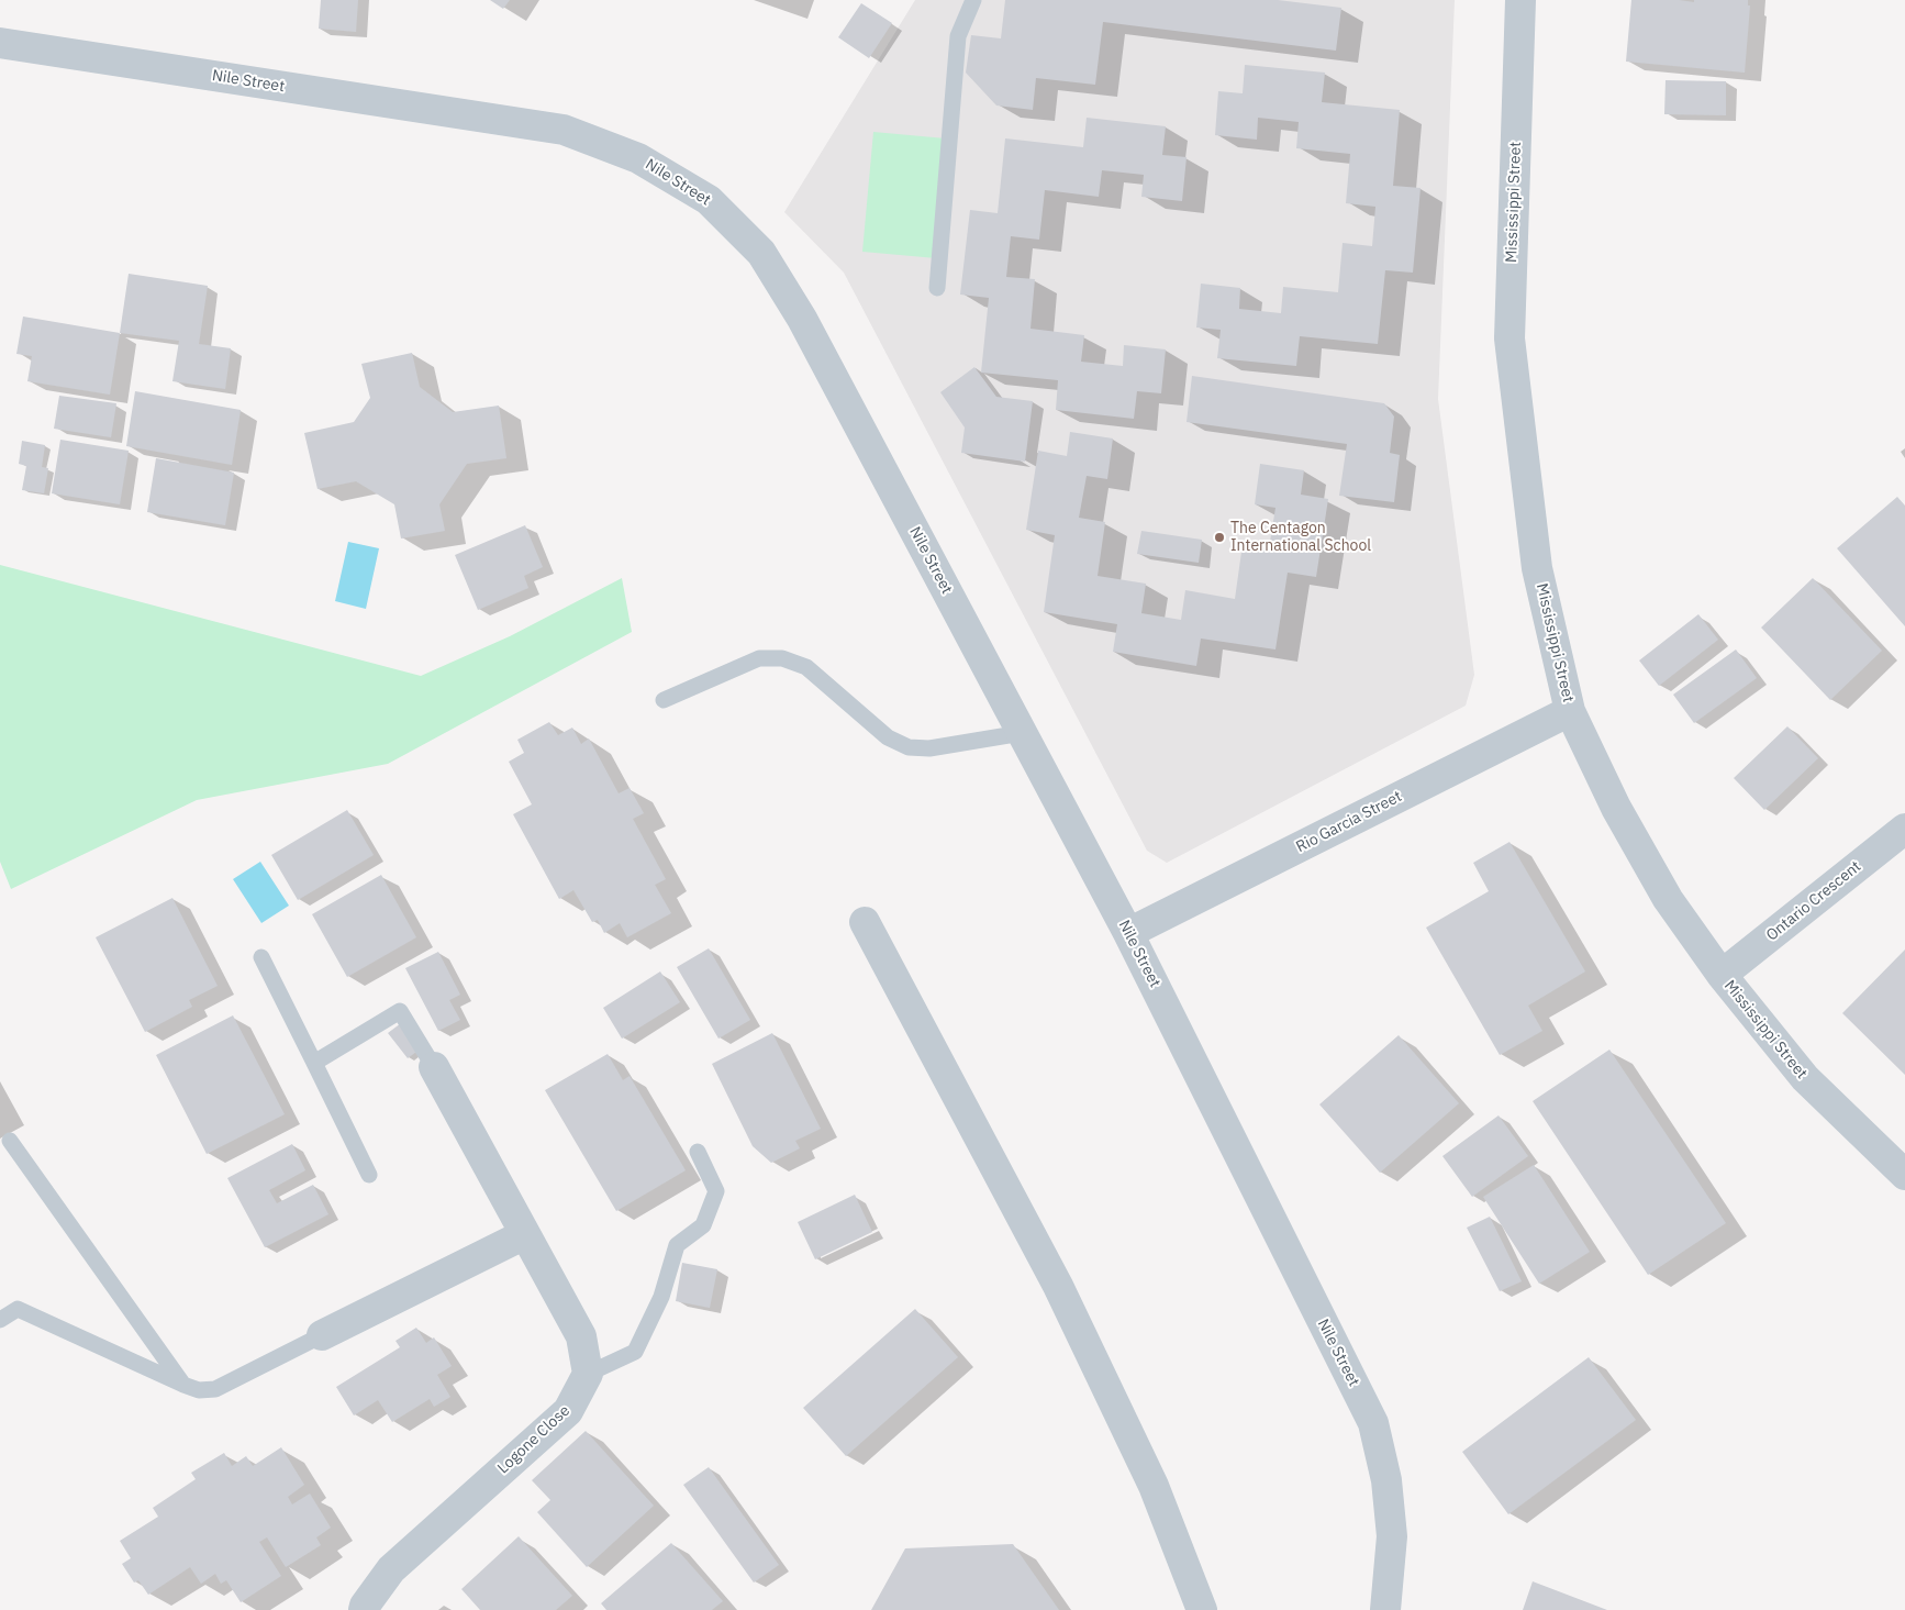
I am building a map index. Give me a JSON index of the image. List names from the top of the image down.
{
  "streets": {
    "street": [
      "Nile Street",
      "Mississippi Street",
      "Rio Garcia Street",
      "Ontario Crescent",
      "Logone Close"
    ]
  },
  "crossings": [
    ["Nile Street", "Rio Garcia Street"],
    ["Mississippi Street", "Rio Garcia Street"],
    ["Mississippi Street", "Ontario Crescent"]
  ],
  "places": ["The Centagon International School"]
}
